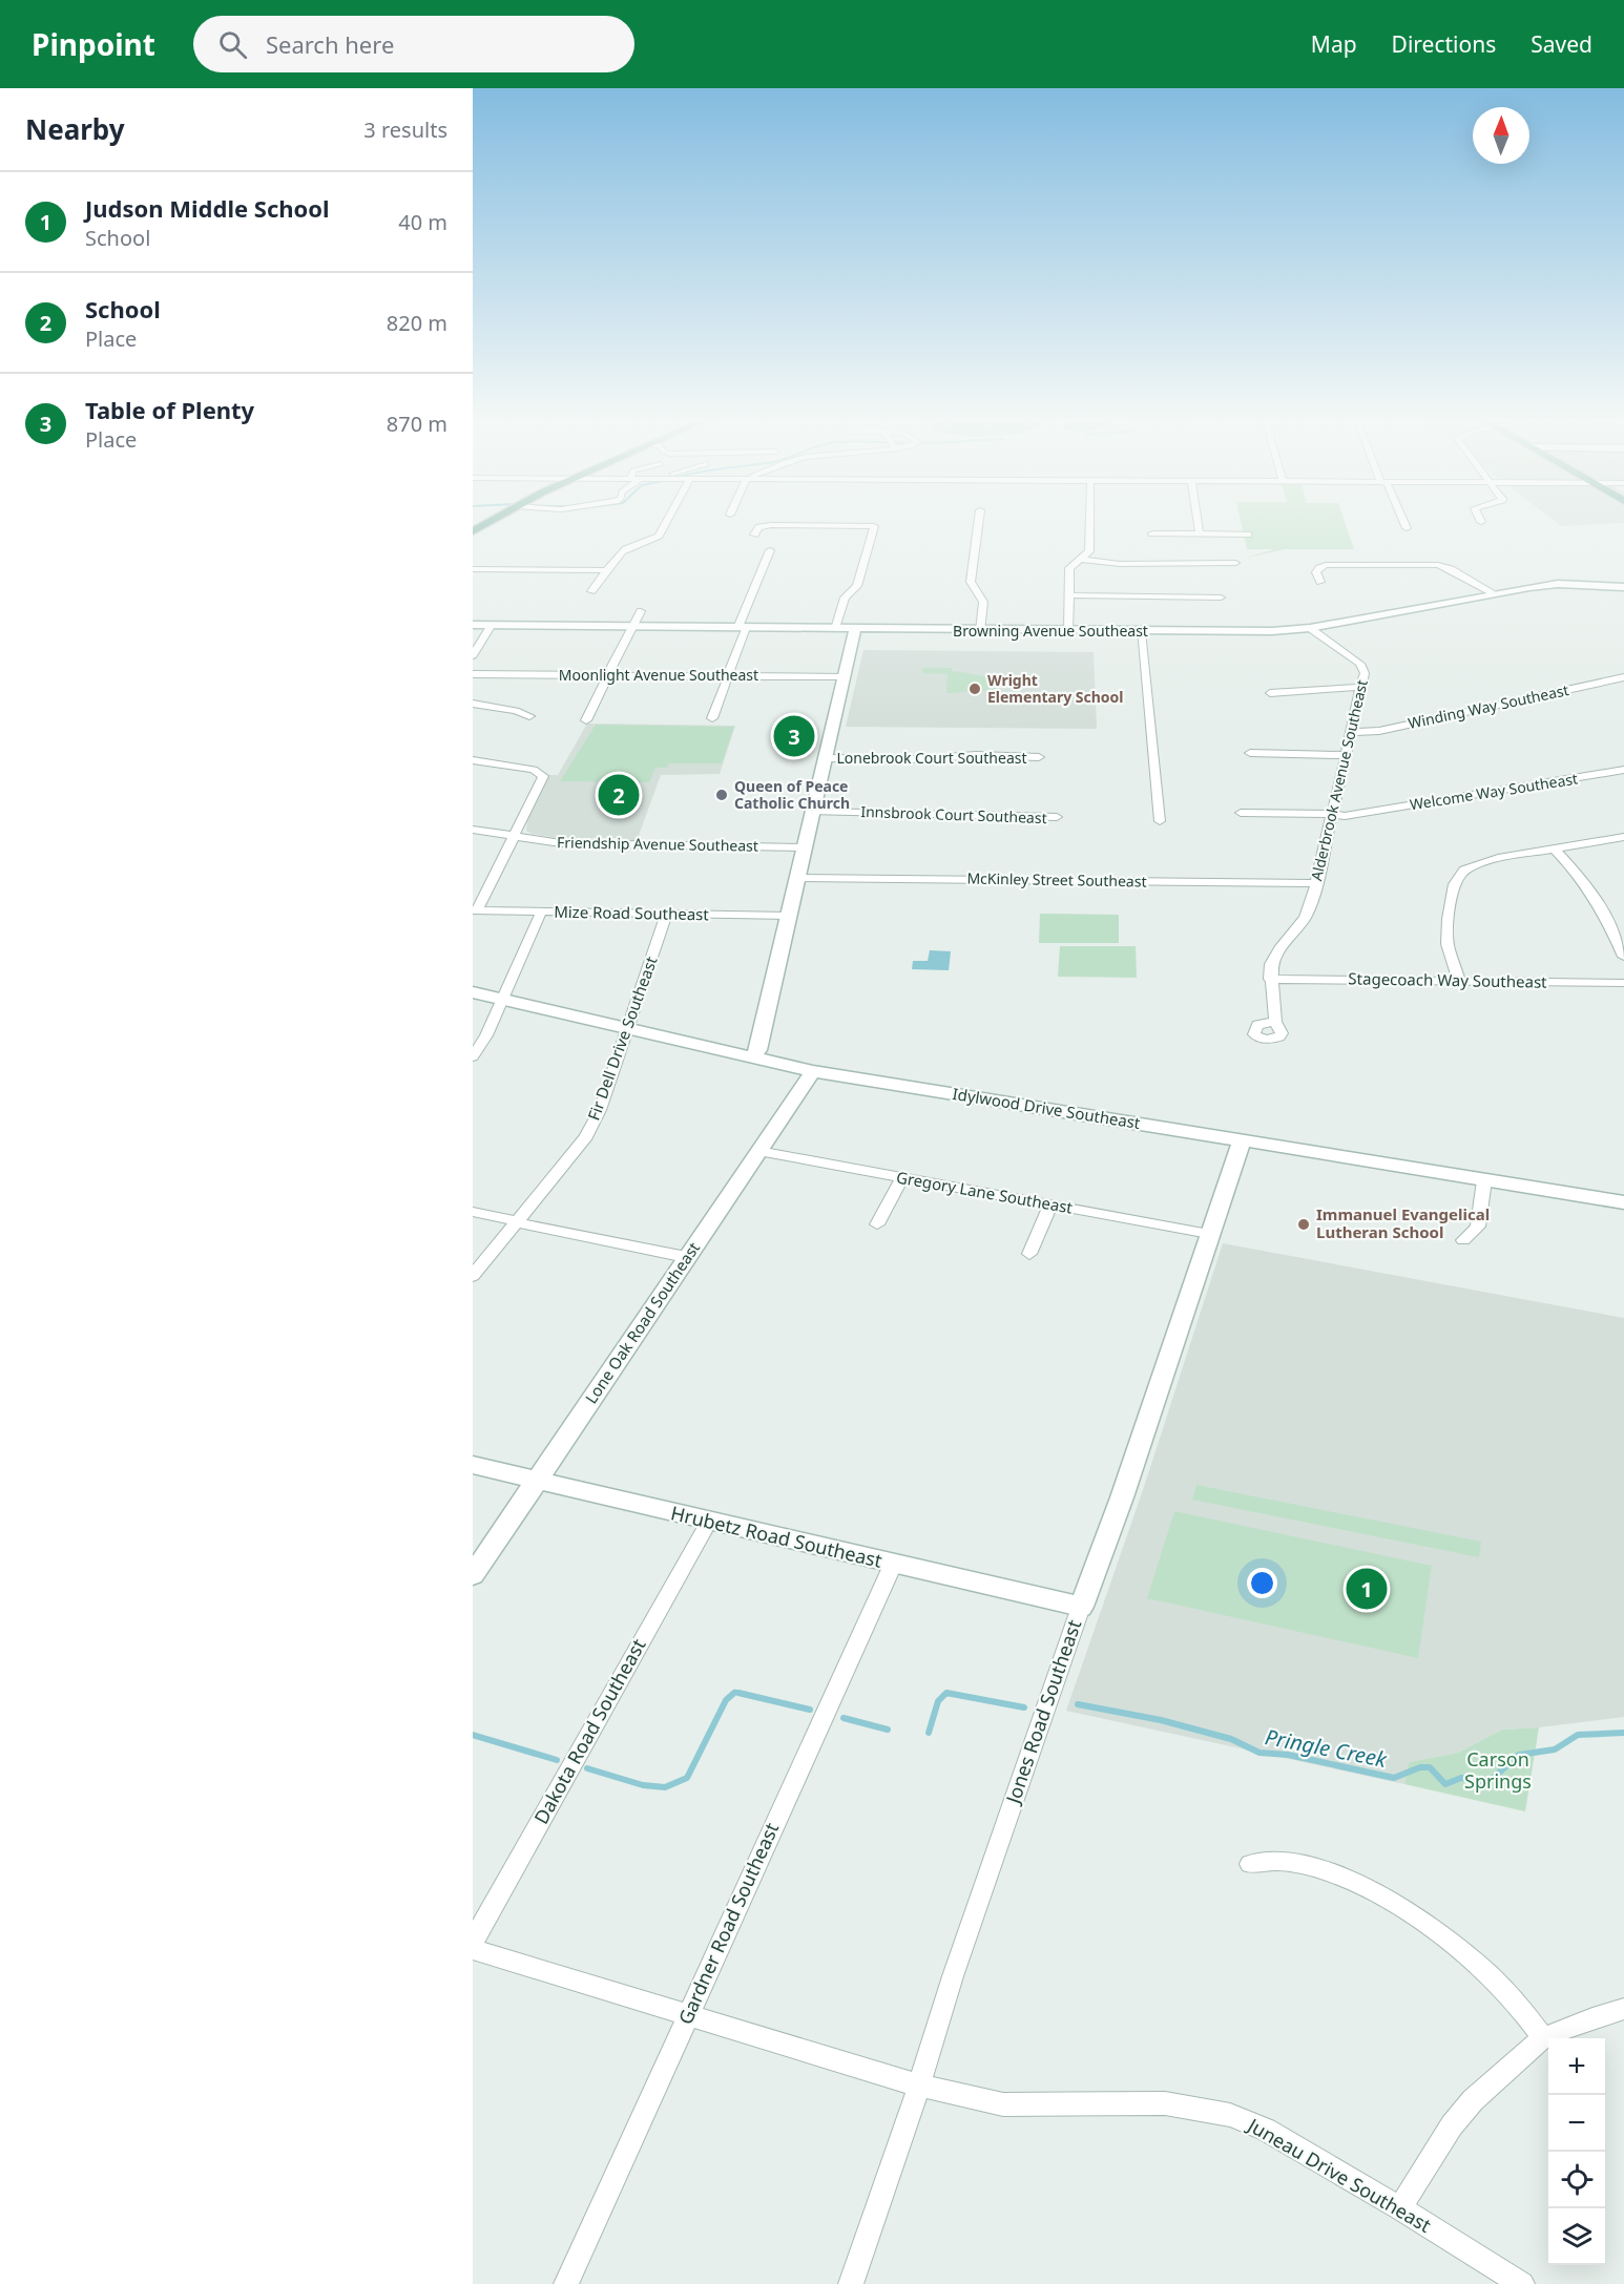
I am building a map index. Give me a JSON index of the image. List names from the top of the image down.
{
  "streets": {
    "street": [
      "Browning Avenue Southeast",
      "Moonlight Avenue Southeast",
      "Winding Way Southeast",
      "Lonebrook Court Southeast",
      "Alderbrook Avenue Southeast",
      "Welcome Way Southeast",
      "Innsbrook Court Southeast",
      "Friendship Avenue Southeast",
      "McKinley Street Southeast",
      "Mize Road Southeast",
      "Stagecoach Way Southeast",
      "Fir Dell Drive Southeast",
      "Idylwood Drive Southeast",
      "Gregory Lane Southeast",
      "Lone Oak Road Southeast",
      "Hrubetz Road Southeast",
      "Jones Road Southeast",
      "Dakota Road Southeast",
      "Gardner Road Southeast",
      "Juneau Drive Southeast"
    ]
  },
  "crossings": [
    ["Browning Avenue Southeast", "Alderbrook Avenue Southeast"],
    ["Winding Way Southeast", "Alderbrook Avenue Southeast"],
    ["Alderbrook Avenue Southeast", "Welcome Way Southeast"],
    ["Alderbrook Avenue Southeast", "McKinley Street Southeast"],
    ["Alderbrook Avenue Southeast", "Stagecoach Way Southeast"],
    ["Mize Road Southeast", "Fir Dell Drive Southeast"],
    ["Fir Dell Drive Southeast", "Idylwood Drive Southeast"],
    ["Idylwood Drive Southeast", "Lone Oak Road Southeast"],
    ["Idylwood Drive Southeast", "Jones Road Southeast"],
    ["Gregory Lane Southeast", "Lone Oak Road Southeast"],
    ["Gregory Lane Southeast", "Jones Road Southeast"],
    ["Lone Oak Road Southeast", "Hrubetz Road Southeast"],
    ["Hrubetz Road Southeast", "Jones Road Southeast"],
    ["Hrubetz Road Southeast", "Dakota Road Southeast"],
    ["Hrubetz Road Southeast", "Gardner Road Southeast"],
    ["Jones Road Southeast", "Juneau Drive Southeast"],
    ["Gardner Road Southeast", "Juneau Drive Southeast"]
  ],
  "water": ["Pringle Creek"],
  "parks": ["Carson Springs"],
  "places": ["Wright Elementary School", "Queen of Peace Catholic Church", "Immanuel Evangelical Lutheran School"],
  "north": "top",
  "page": {
    "header": "Pinpoint",
    "search": "Search here",
    "nav": ["Map", "Directions", "Saved"],
    "heading": ["Nearby", "3 results"],
    "list": [
      {
        "mark": "1",
        "name": "Judson Middle School",
        "note": "School",
        "value": "40 m"
      },
      {
        "mark": "2",
        "name": "School",
        "note": "Place",
        "value": "820 m"
      },
      {
        "mark": "3",
        "name": "Table of Plenty",
        "note": "Place",
        "value": "870 m"
      }
    ],
    "pins": ["3", "2", "1"],
    "map_buttons": ["+", "−"]
  }
}
